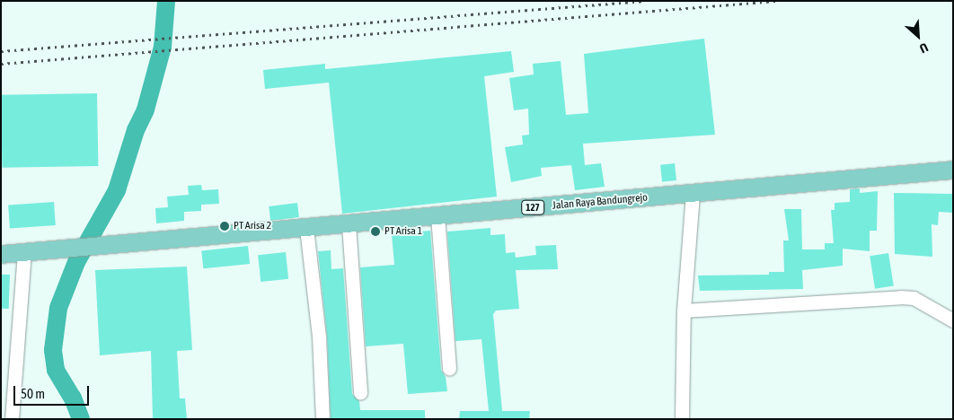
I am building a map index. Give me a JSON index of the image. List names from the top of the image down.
{
  "streets": {
    "main road": ["Jalan Raya Bandungrejo", "127"]
  },
  "crossings": [
    ["Jalan Raya Bandungrejo", "127"]
  ],
  "places": ["PT Arisa 2", "PT Arisa 1"],
  "scale_bar": "50 m",
  "north": "bottom right"
}
